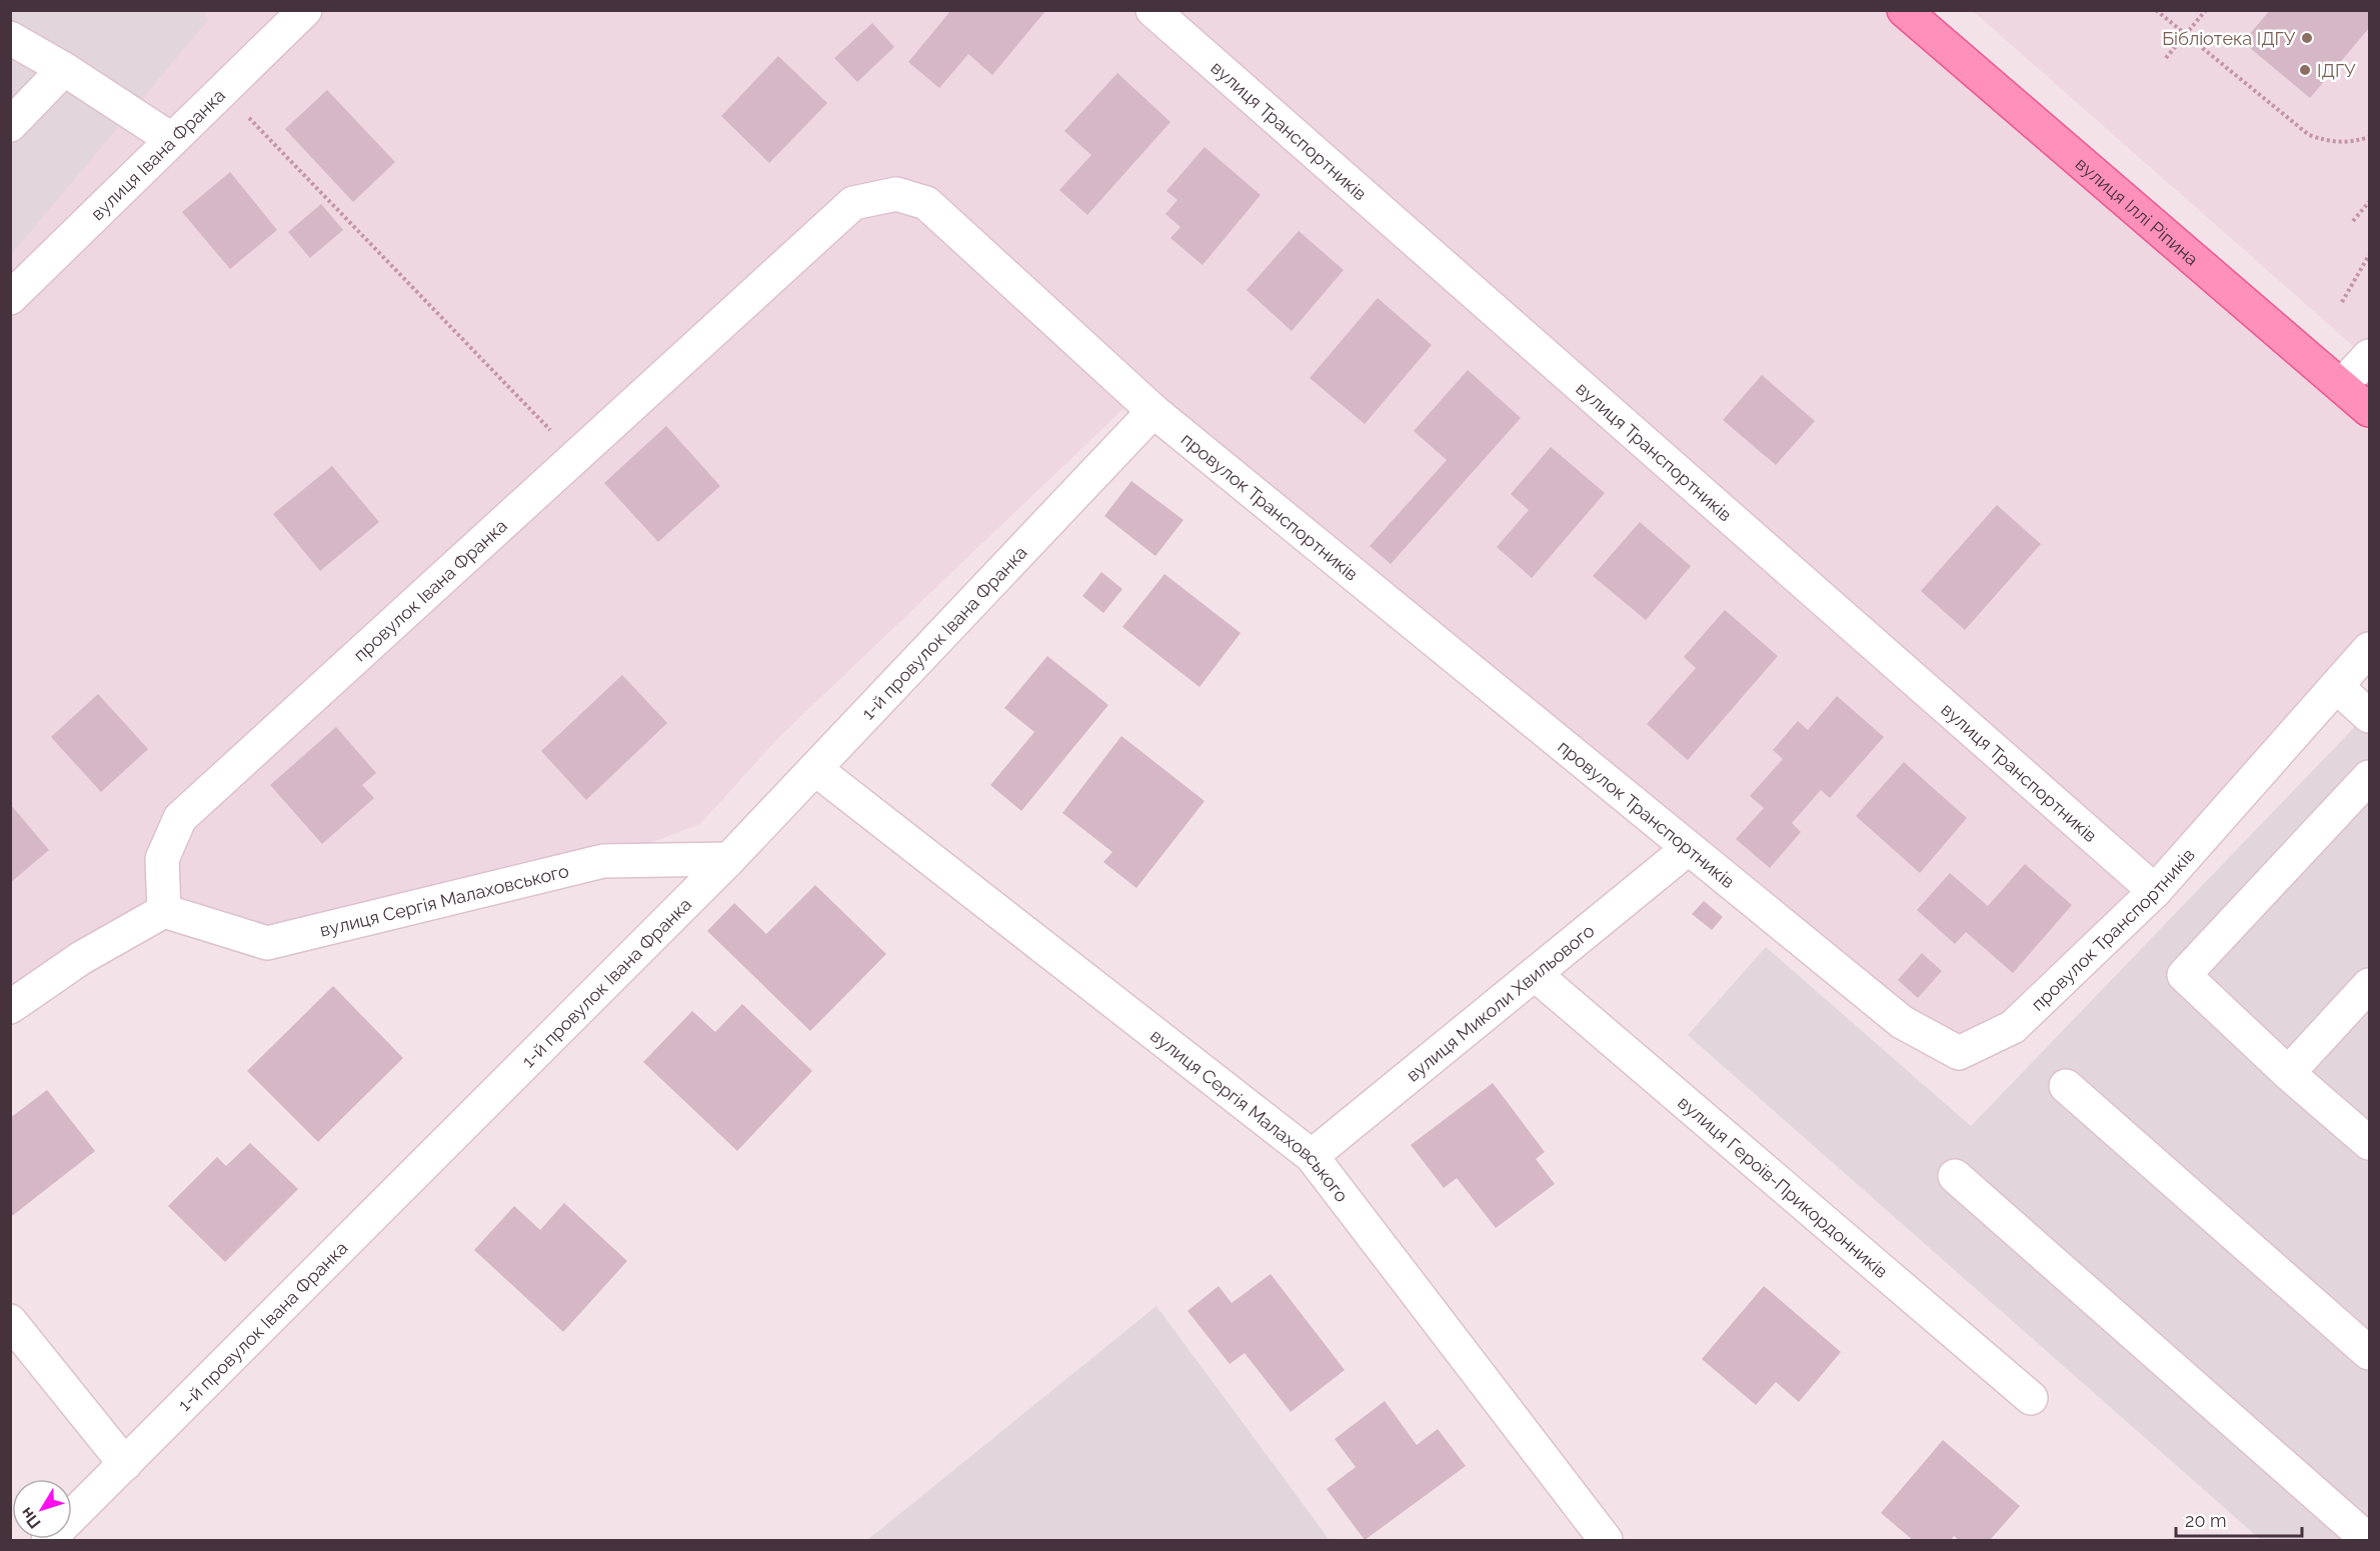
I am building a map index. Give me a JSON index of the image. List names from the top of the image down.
{
  "streets": {
    "main road": ["вулиця Іллі Ріпина"],
    "street": [
      "вулиця Транспортників",
      "вулиця Івана Франка",
      "провулок Транспортників",
      "провулок Івана Франка",
      "1-й провулок Івана Франка",
      "вулиця Сергія Малаховського",
      "вулиця Миколи Хвильового",
      "вулиця Героїв-Прикордонників"
    ]
  },
  "crossings": [
    ["вулиця Транспортників", "провулок Транспортників"],
    ["провулок Транспортників", "провулок Івана Франка"],
    ["провулок Транспортників", "1-й провулок Івана Франка"],
    ["провулок Транспортників", "вулиця Миколи Хвильового"],
    ["провулок Івана Франка", "вулиця Сергія Малаховського"],
    ["1-й провулок Івана Франка", "вулиця Сергія Малаховського"],
    ["вулиця Сергія Малаховського", "вулиця Миколи Хвильового"],
    ["вулиця Миколи Хвильового", "вулиця Героїв-Прикордонників"]
  ],
  "places": ["Бібліотека ІДГУ", "ІДГУ"],
  "scale_bar": "20 m",
  "north": "bottom left"
}
